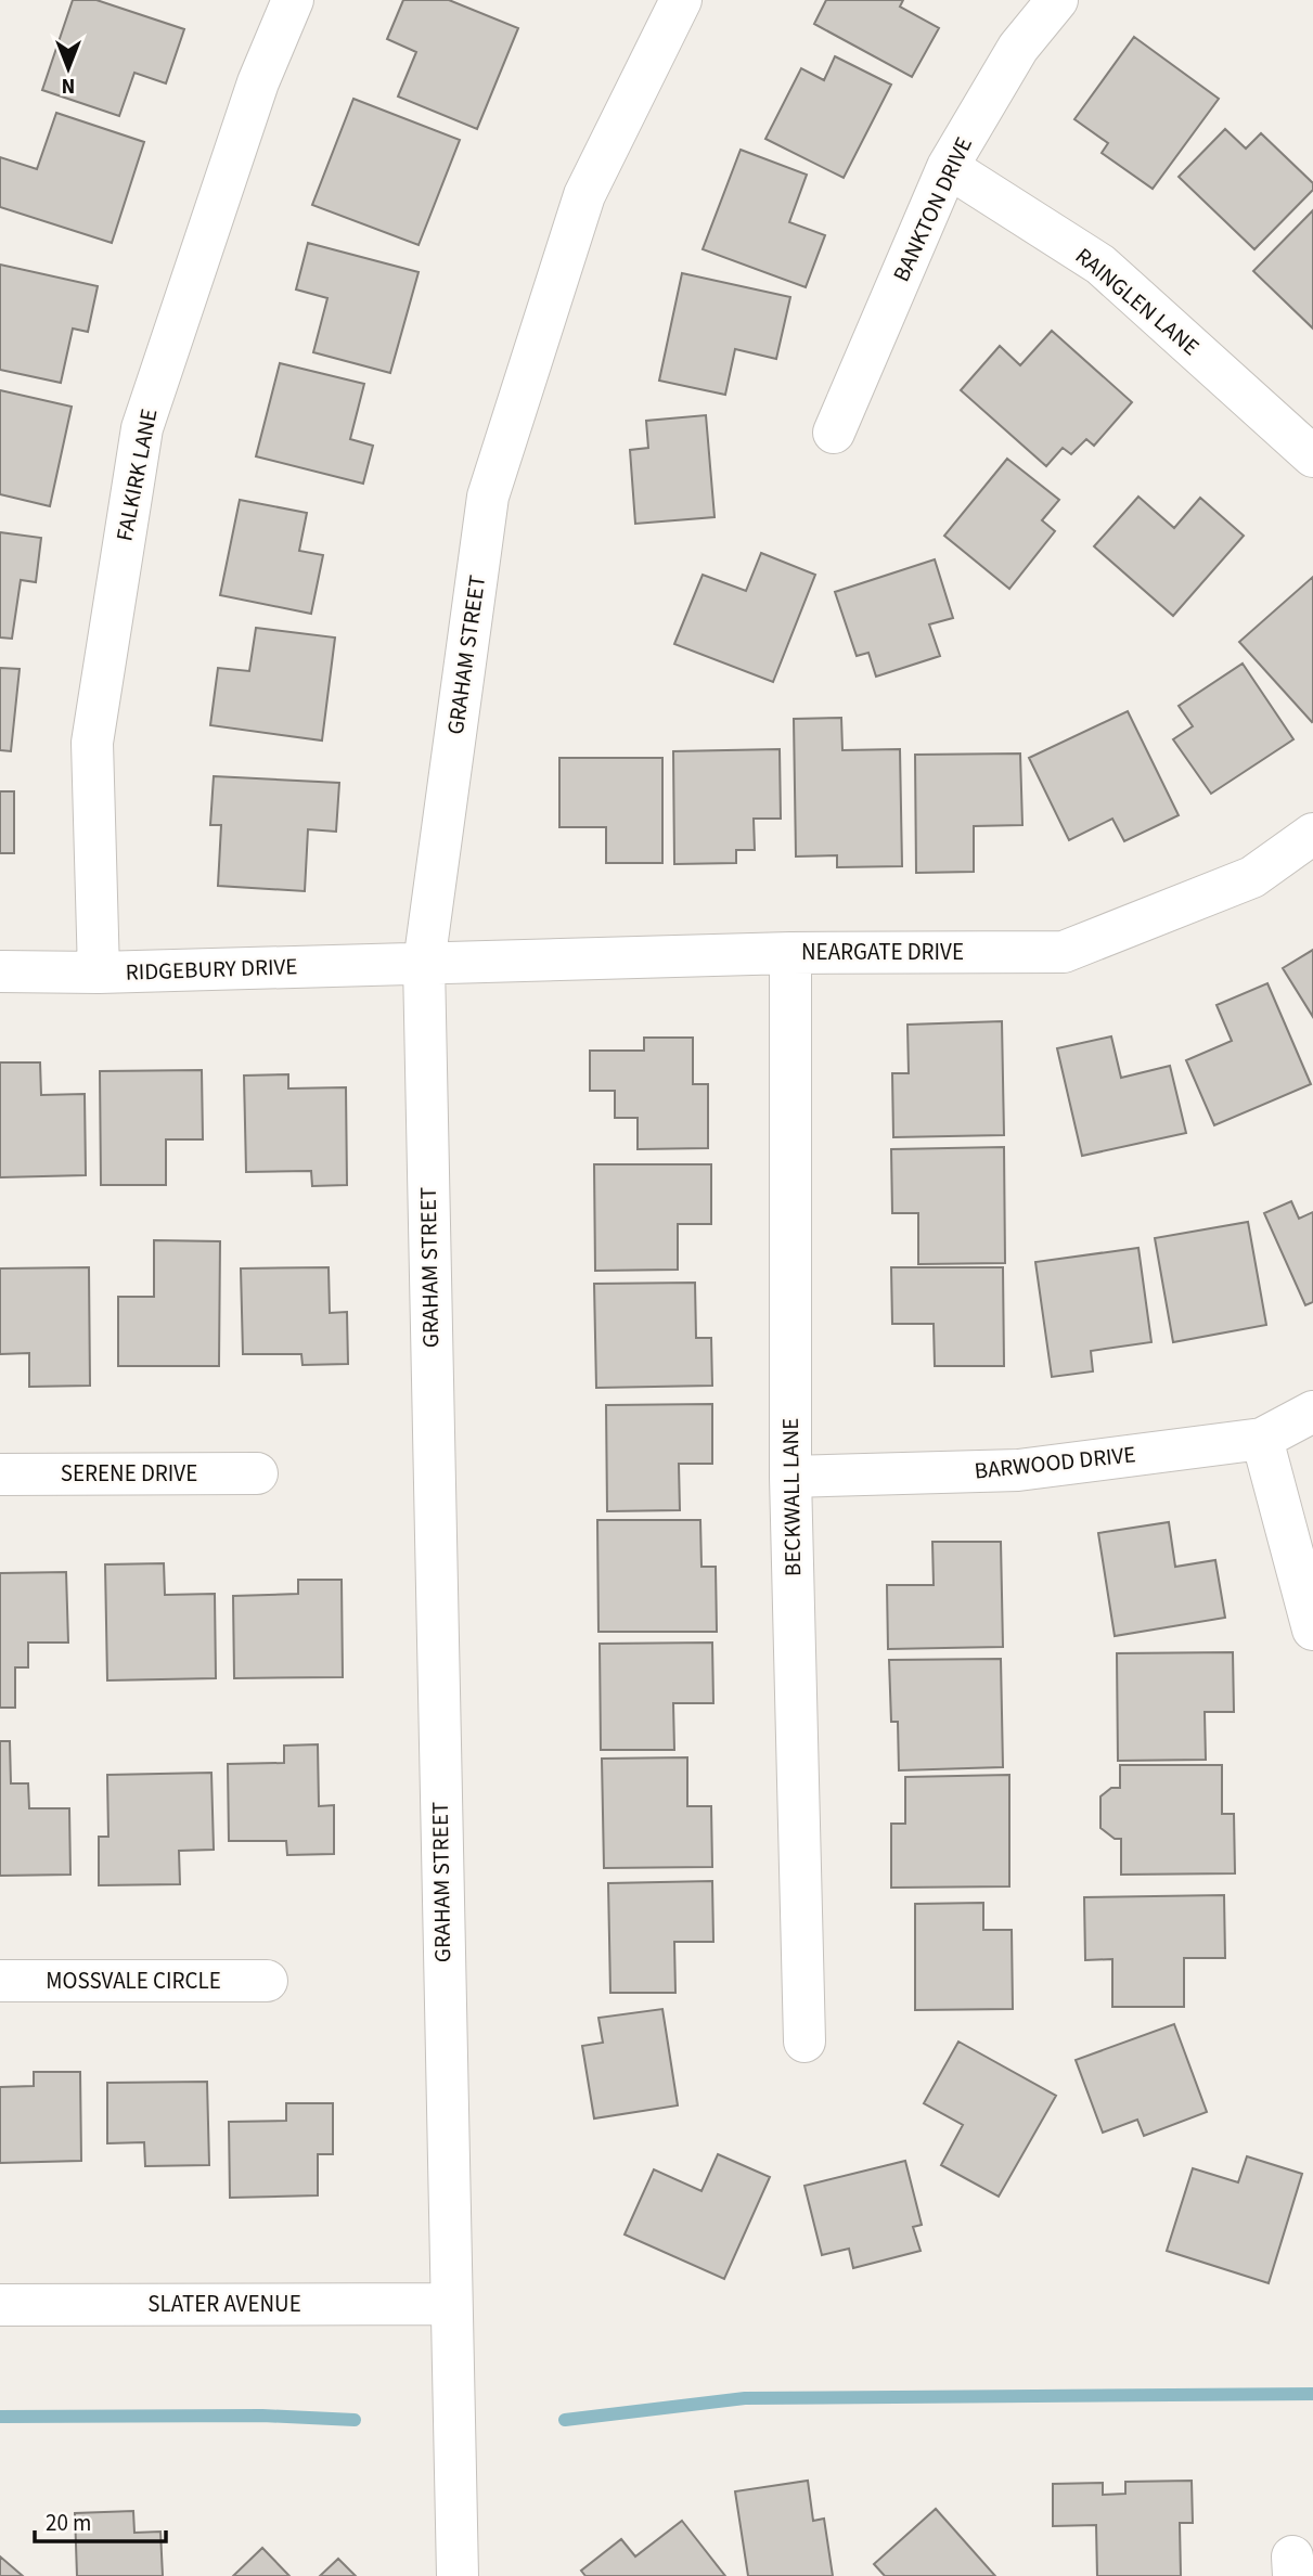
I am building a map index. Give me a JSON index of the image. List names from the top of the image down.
{
  "streets": {
    "street": [
      "BANKTON DRIVE",
      "RAINGLEN LANE",
      "FALKIRK LANE",
      "GRAHAM STREET",
      "NEARGATE DRIVE",
      "RIDGEBURY DRIVE",
      "BARWOOD DRIVE",
      "SERENE DRIVE",
      "BECKWALL LANE",
      "MOSSVALE CIRCLE",
      "SLATER AVENUE"
    ]
  },
  "crossings": [
    ["BANKTON DRIVE", "RAINGLEN LANE"],
    ["FALKIRK LANE", "RIDGEBURY DRIVE"],
    ["GRAHAM STREET", "NEARGATE DRIVE"],
    ["GRAHAM STREET", "RIDGEBURY DRIVE"],
    ["GRAHAM STREET", "SLATER AVENUE"],
    ["NEARGATE DRIVE", "RIDGEBURY DRIVE"],
    ["NEARGATE DRIVE", "BECKWALL LANE"],
    ["BARWOOD DRIVE", "BECKWALL LANE"]
  ],
  "scale_bar": "20 m",
  "north": "bottom"
}
